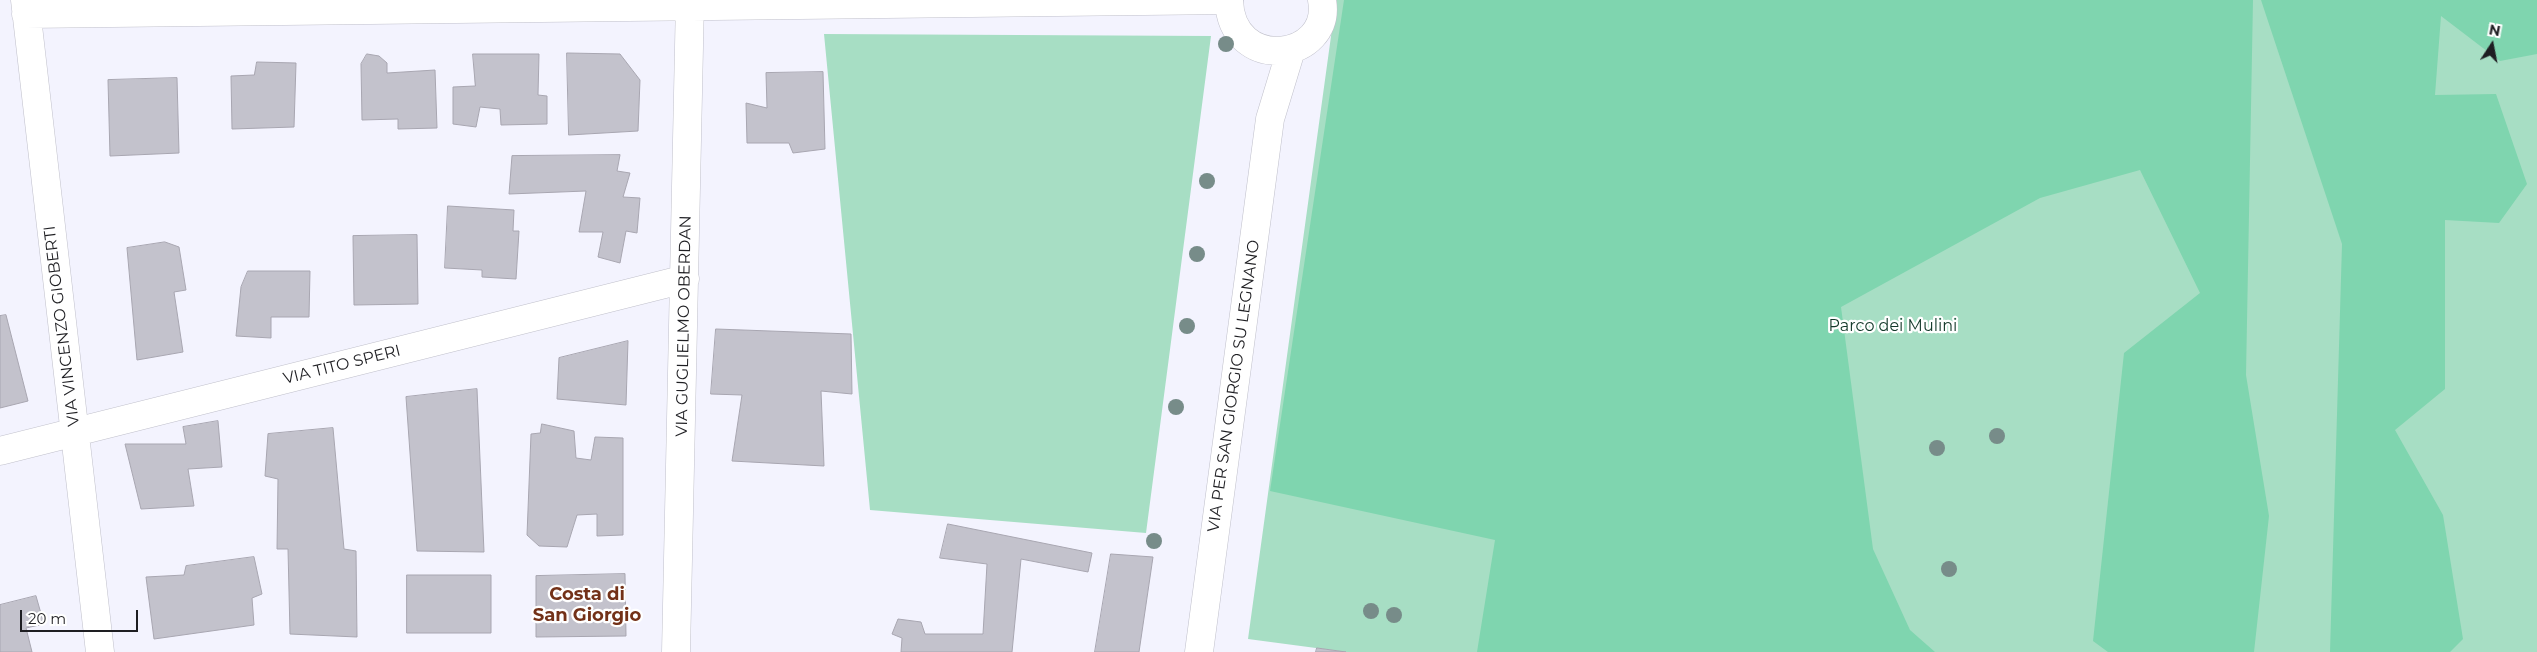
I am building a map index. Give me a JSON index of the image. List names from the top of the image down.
{
  "streets": {
    "street": [
      "VIA VINCENZO GIOBERTI",
      "VIA GUGLIELMO OBERDAN",
      "VIA TITO SPERI",
      "VIA PER SAN GIORGIO SU LEGNANO"
    ]
  },
  "crossings": [
    ["VIA VINCENZO GIOBERTI", "VIA TITO SPERI"],
    ["VIA GUGLIELMO OBERDAN", "VIA TITO SPERI"]
  ],
  "districts": ["Costa di San Giorgio"],
  "parks": ["Parco dei Mulini"],
  "scale_bar": "20 m",
  "north": "top"
}
